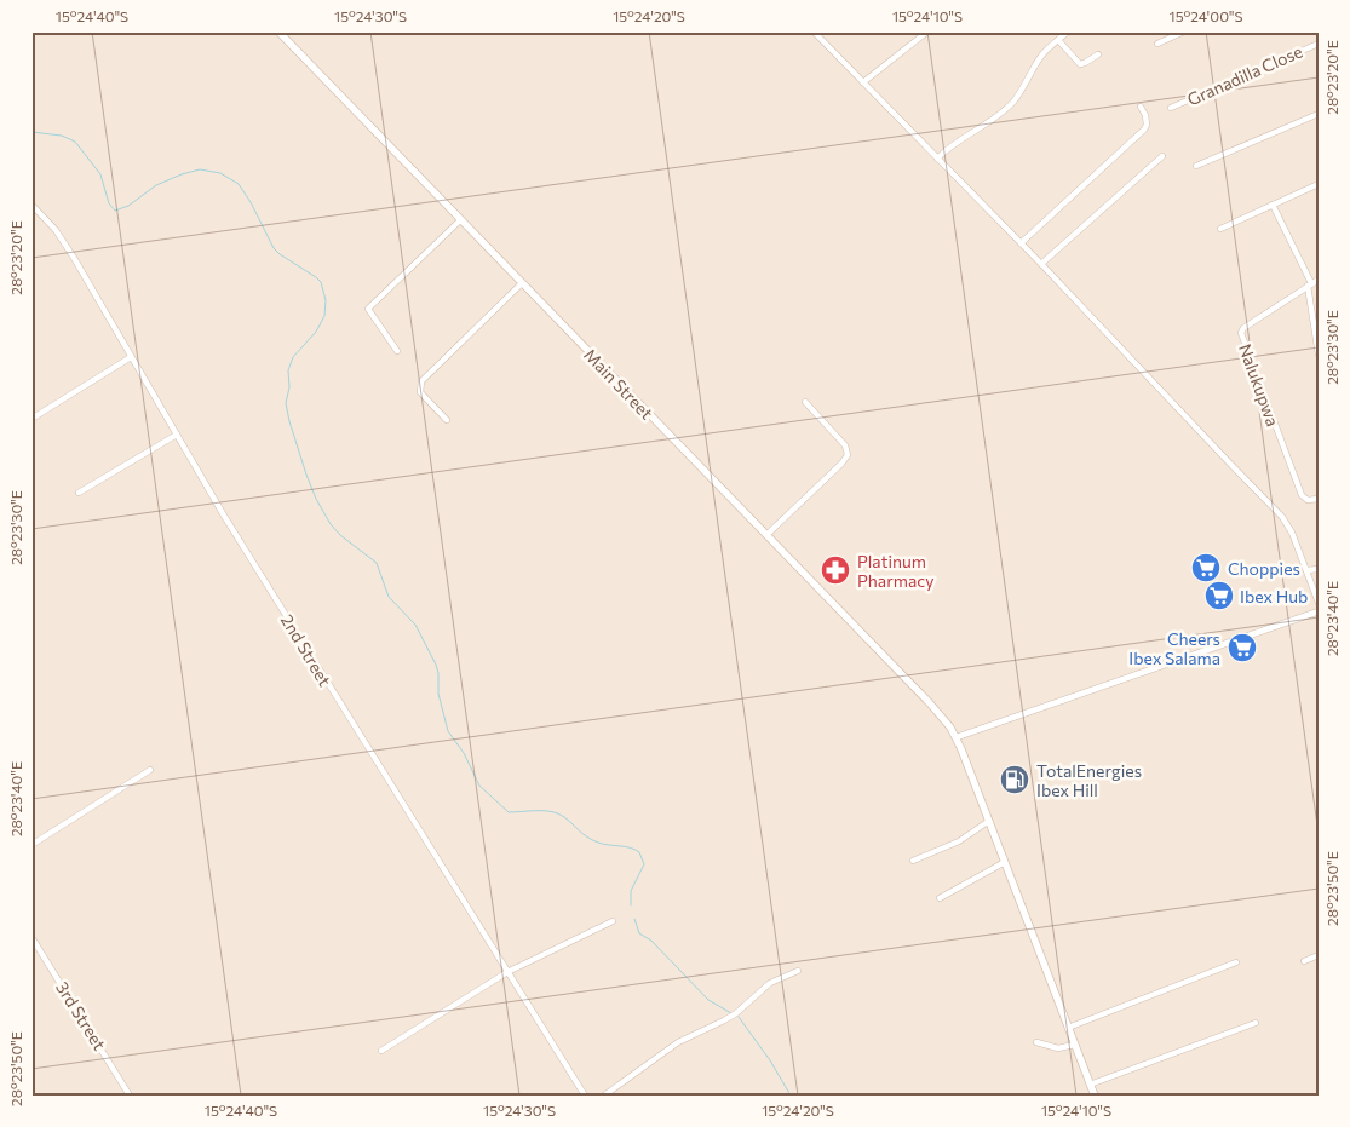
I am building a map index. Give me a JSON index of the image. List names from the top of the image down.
{
  "streets": {
    "main road": ["Main Street"],
    "street": [
      "Granadilla Close",
      "Nalukupwa",
      "2nd Street",
      "3rd Street"
    ]
  },
  "places": {
    "supermarket": ["Choppies", "Ibex Hub", "Cheers Ibex Salama"],
    "pharmacy": ["Platinum Pharmacy"],
    "fuel station": ["TotalEnergies Ibex Hill"]
  },
  "coordinates": [
    "15°24'40\"S",
    "15°24'30\"S",
    "15°24'20\"S",
    "15°24'10\"S",
    "15°24'00\"S",
    "28°23'20\"E",
    "28°23'30\"E",
    "28°23'40\"E",
    "28°23'50\"E"
  ]
}
